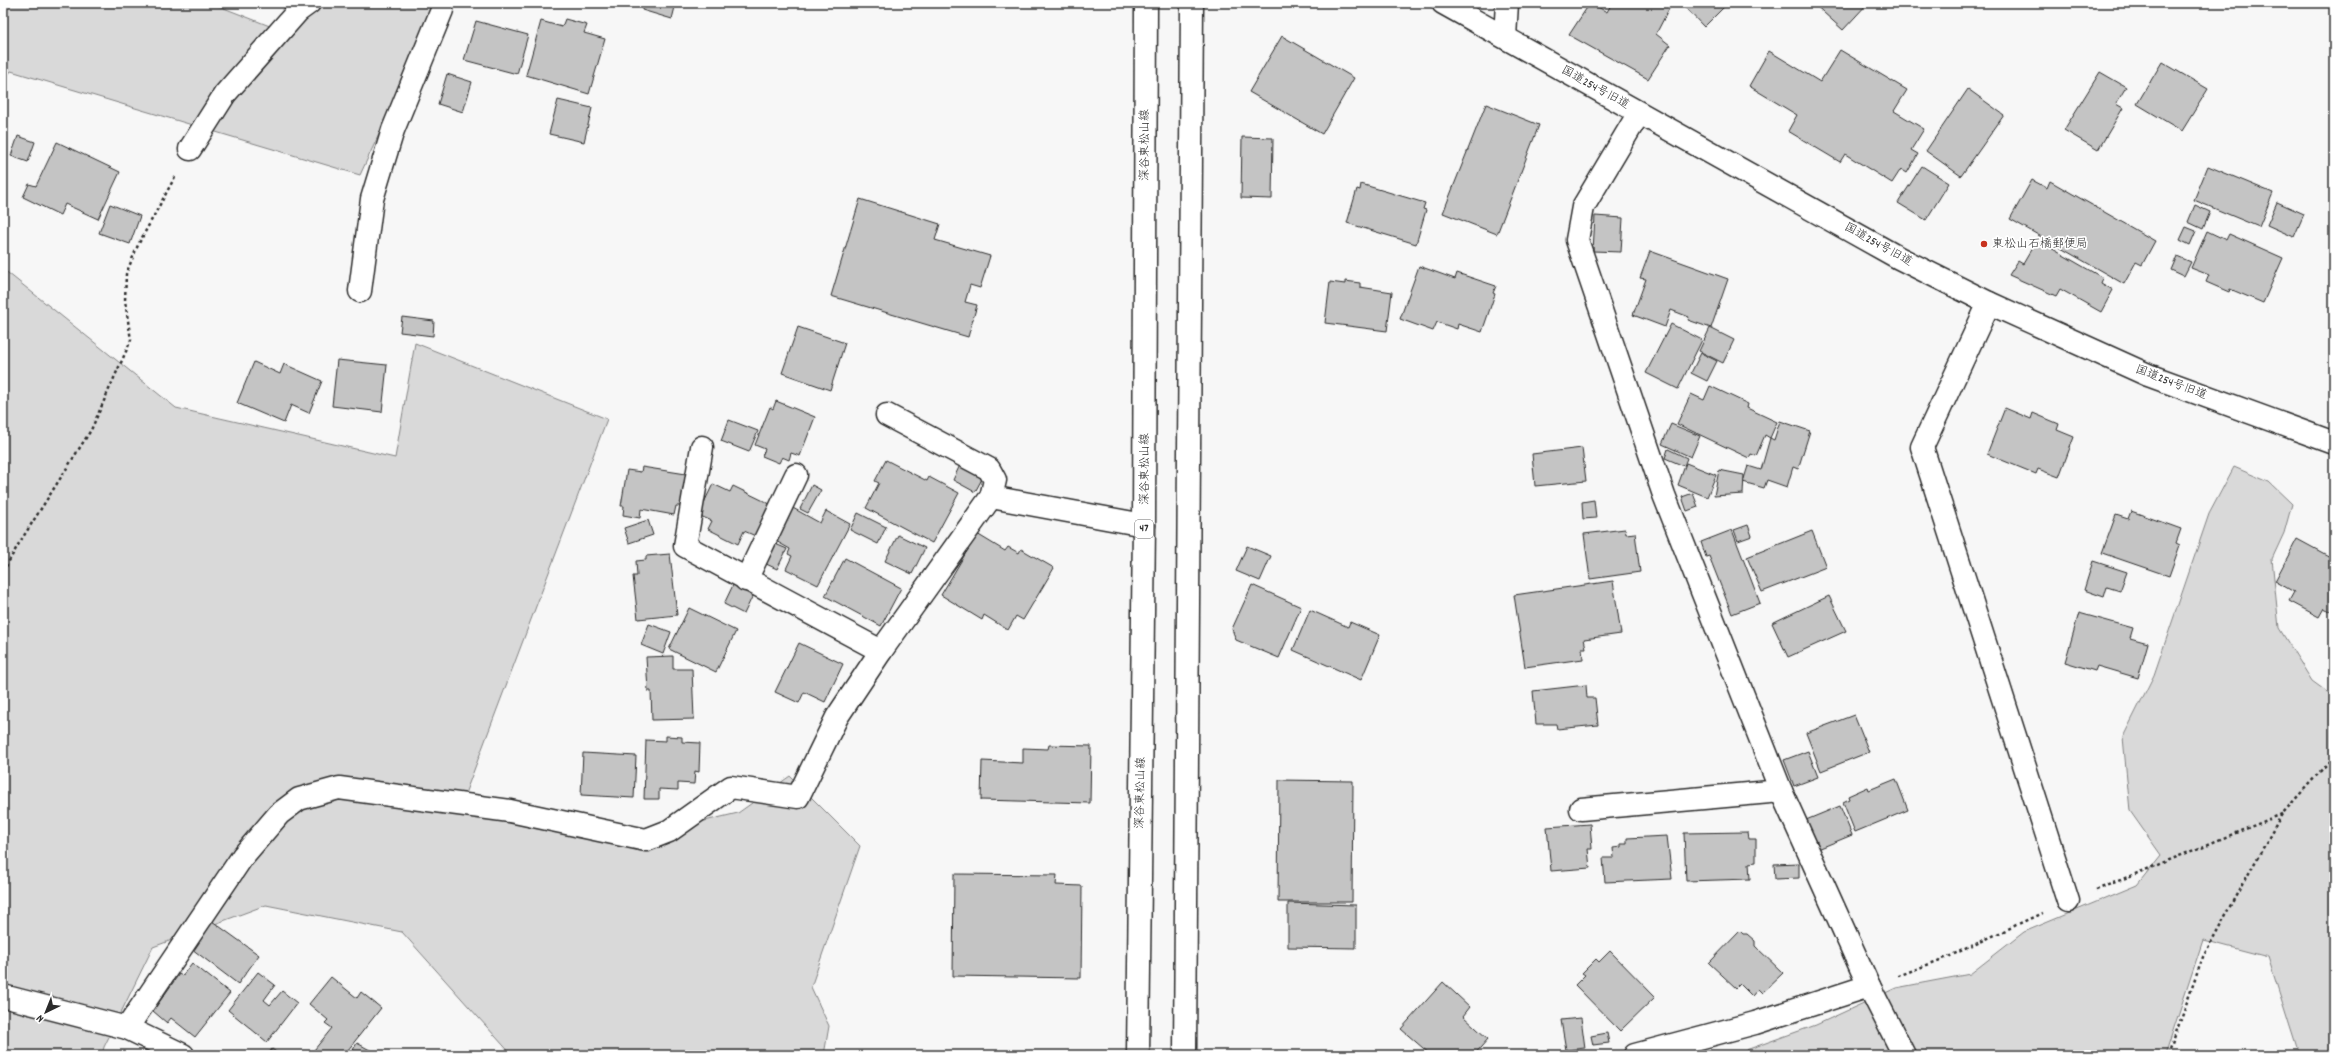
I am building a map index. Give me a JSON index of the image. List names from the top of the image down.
{
  "streets": {
    "street": ["国道254号旧道", "深谷東松山線", "47"]
  },
  "places": ["東松山石橋郵便局"],
  "north": "bottom left"
}
